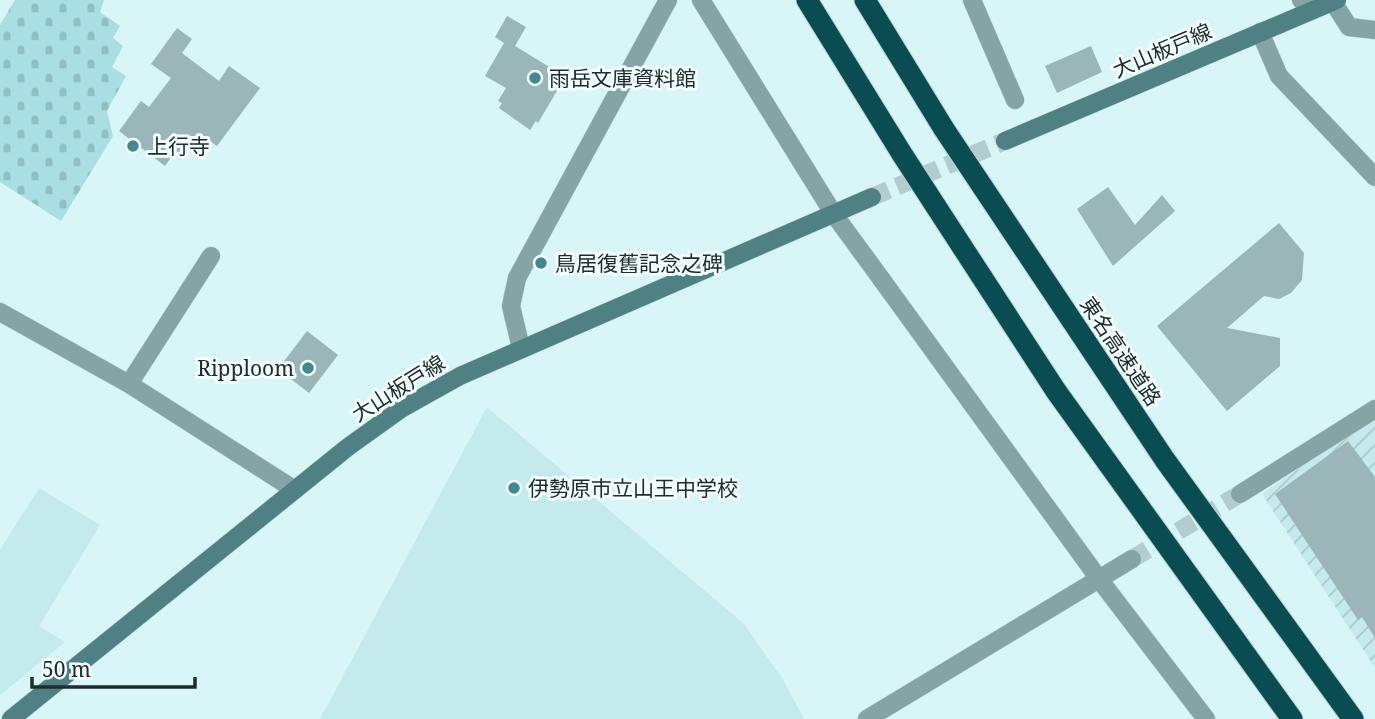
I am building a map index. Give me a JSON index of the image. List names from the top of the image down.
{
  "streets": {
    "highway": ["東名高速道路"],
    "main road": ["大山板戸線"]
  },
  "places": [
    "雨岳文庫資料館",
    "上行寺",
    "鳥居復舊記念之碑",
    "Ripploom",
    "伊勢原市立山王中学校"
  ],
  "scale_bar": "50 m"
}
